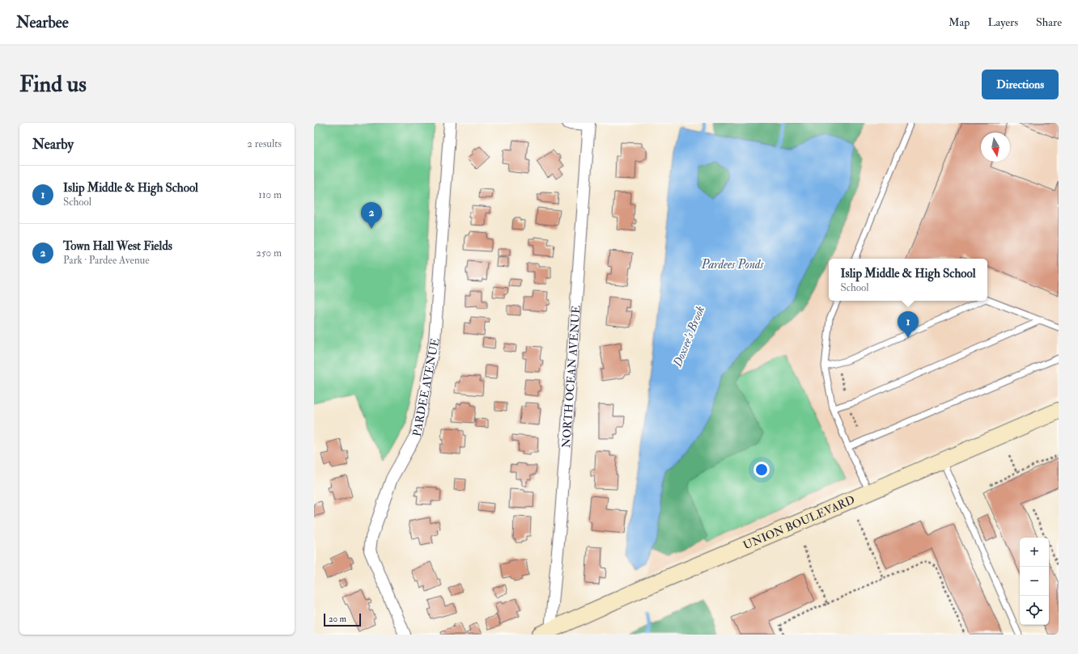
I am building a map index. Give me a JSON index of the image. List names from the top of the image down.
{
  "streets": {
    "main road": ["UNION BOULEVARD"],
    "street": ["NORTH OCEAN AVENUE", "PARDEE AVENUE"]
  },
  "crossings": [
    ["NORTH OCEAN AVENUE", "UNION BOULEVARD"]
  ],
  "water": ["Pardees Ponds", "Doxsee's Brook"],
  "scale_bar": "20 m",
  "north": "bottom",
  "page": {
    "header": "Nearbee",
    "nav": ["Map", "Layers", "Share"],
    "buttons": "Directions",
    "title": "Find us",
    "heading": ["Nearby", "2 results"],
    "list": [
      {
        "mark": "1",
        "name": "Islip Middle & High School",
        "note": "School",
        "value": "110 m"
      },
      {
        "mark": "2",
        "name": "Town Hall West Fields",
        "note": "Park · Pardee Avenue",
        "value": "250 m"
      }
    ],
    "pins": ["2", "1"],
    "popup": ["Islip Middle & High School", "School"],
    "map_buttons": ["+", "−"],
    "scale": "20 m"
  }
}
